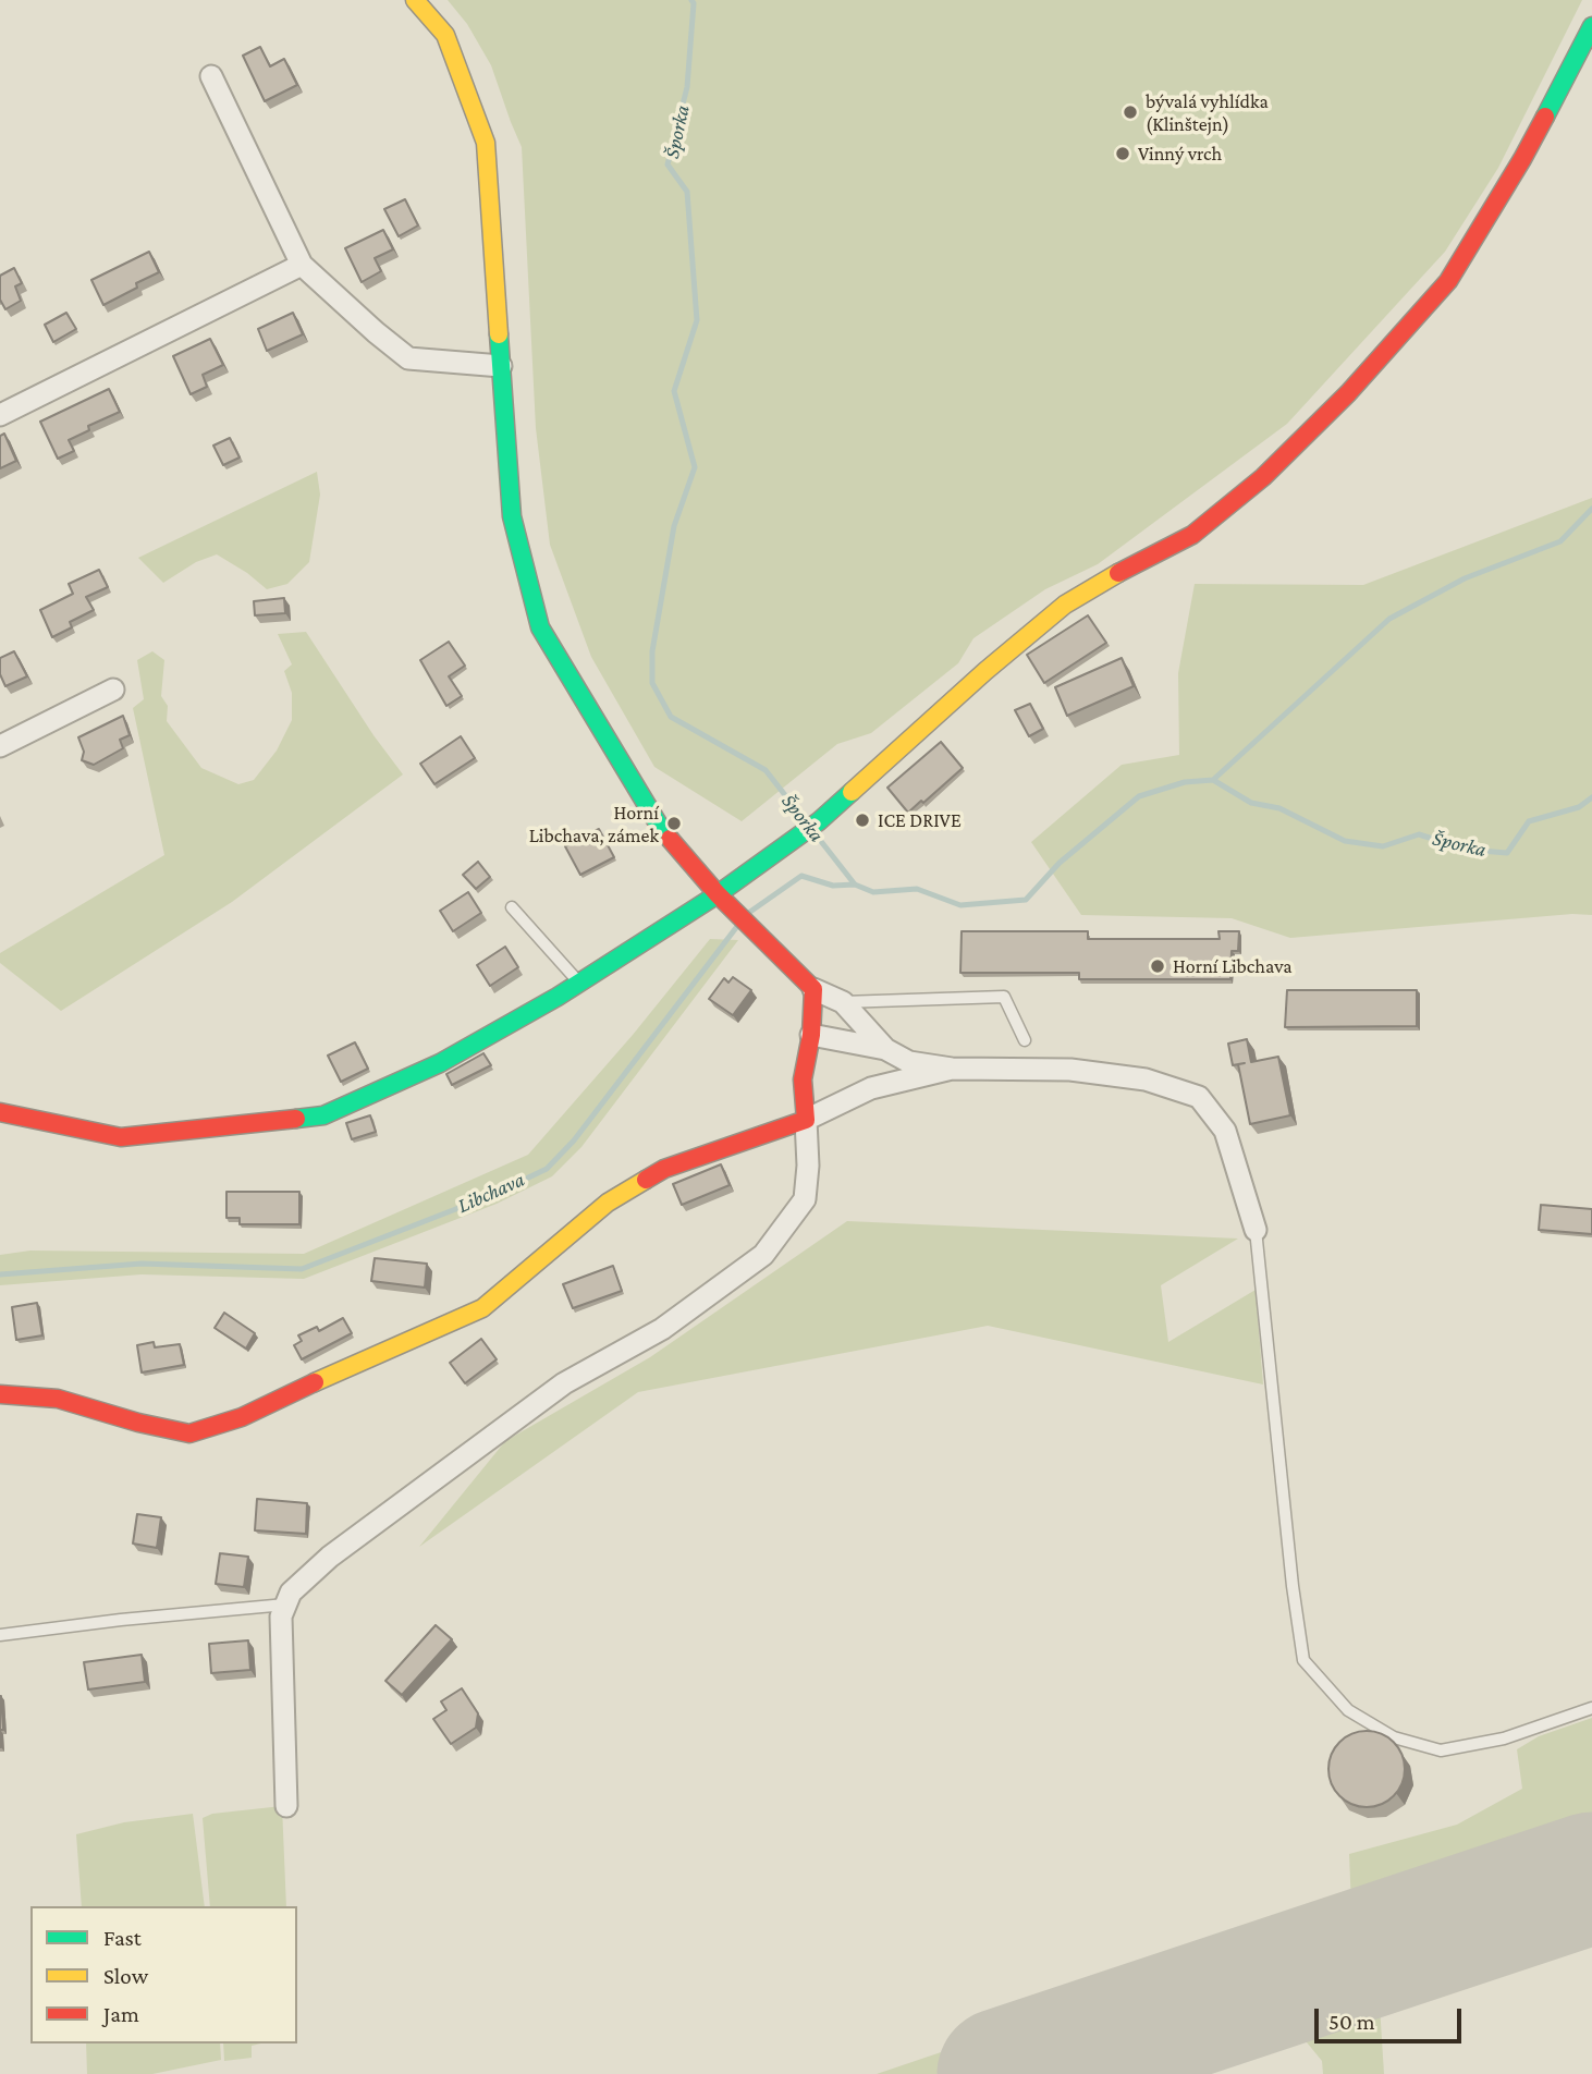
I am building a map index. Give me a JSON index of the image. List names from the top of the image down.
{
  "water": ["Šporka", "Libchava"],
  "places": [
    "bývalá vyhlídka (Klinštejn)",
    "Vinný vrch",
    "ICE DRIVE",
    "Horní Libchava, zámek",
    "Horní Libchava"
  ],
  "legend": ["Fast", "Slow", "Jam"],
  "scale_bar": "50 m"
}
